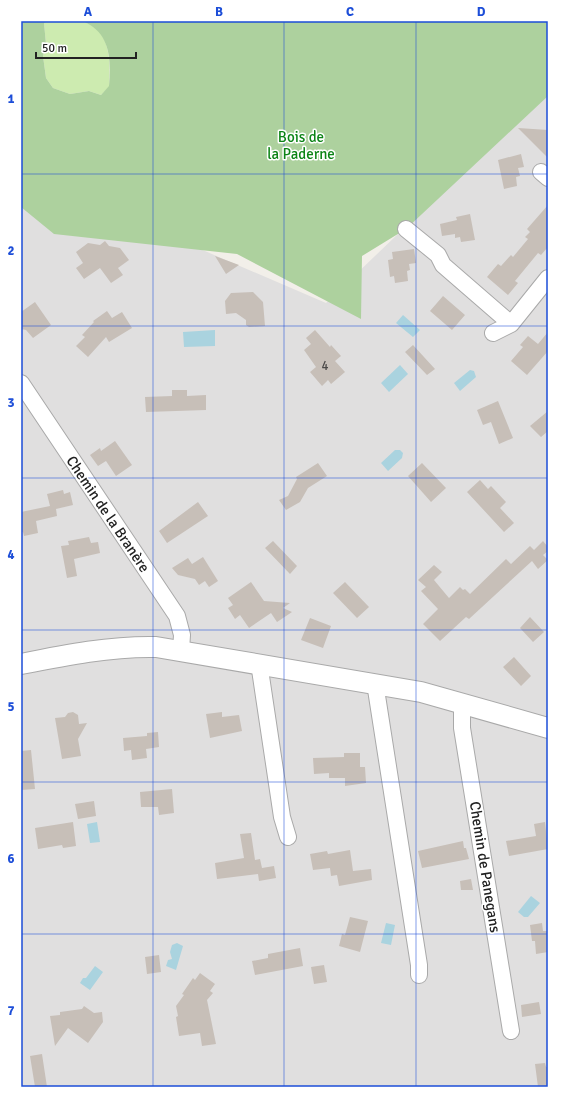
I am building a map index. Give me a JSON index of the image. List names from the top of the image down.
{
  "streets": {
    "street": ["Chemin de la Branère", "Chemin de Panegans"]
  },
  "parks": ["Bois de la Paderne"],
  "house_numbers": ["4"],
  "scale_bar": "50 m",
  "grid": {
    "columns": [
      "A",
      "B",
      "C",
      "D"
    ],
    "rows": [
      "1",
      "2",
      "3",
      "4",
      "5",
      "6",
      "7"
    ]
  }
}
